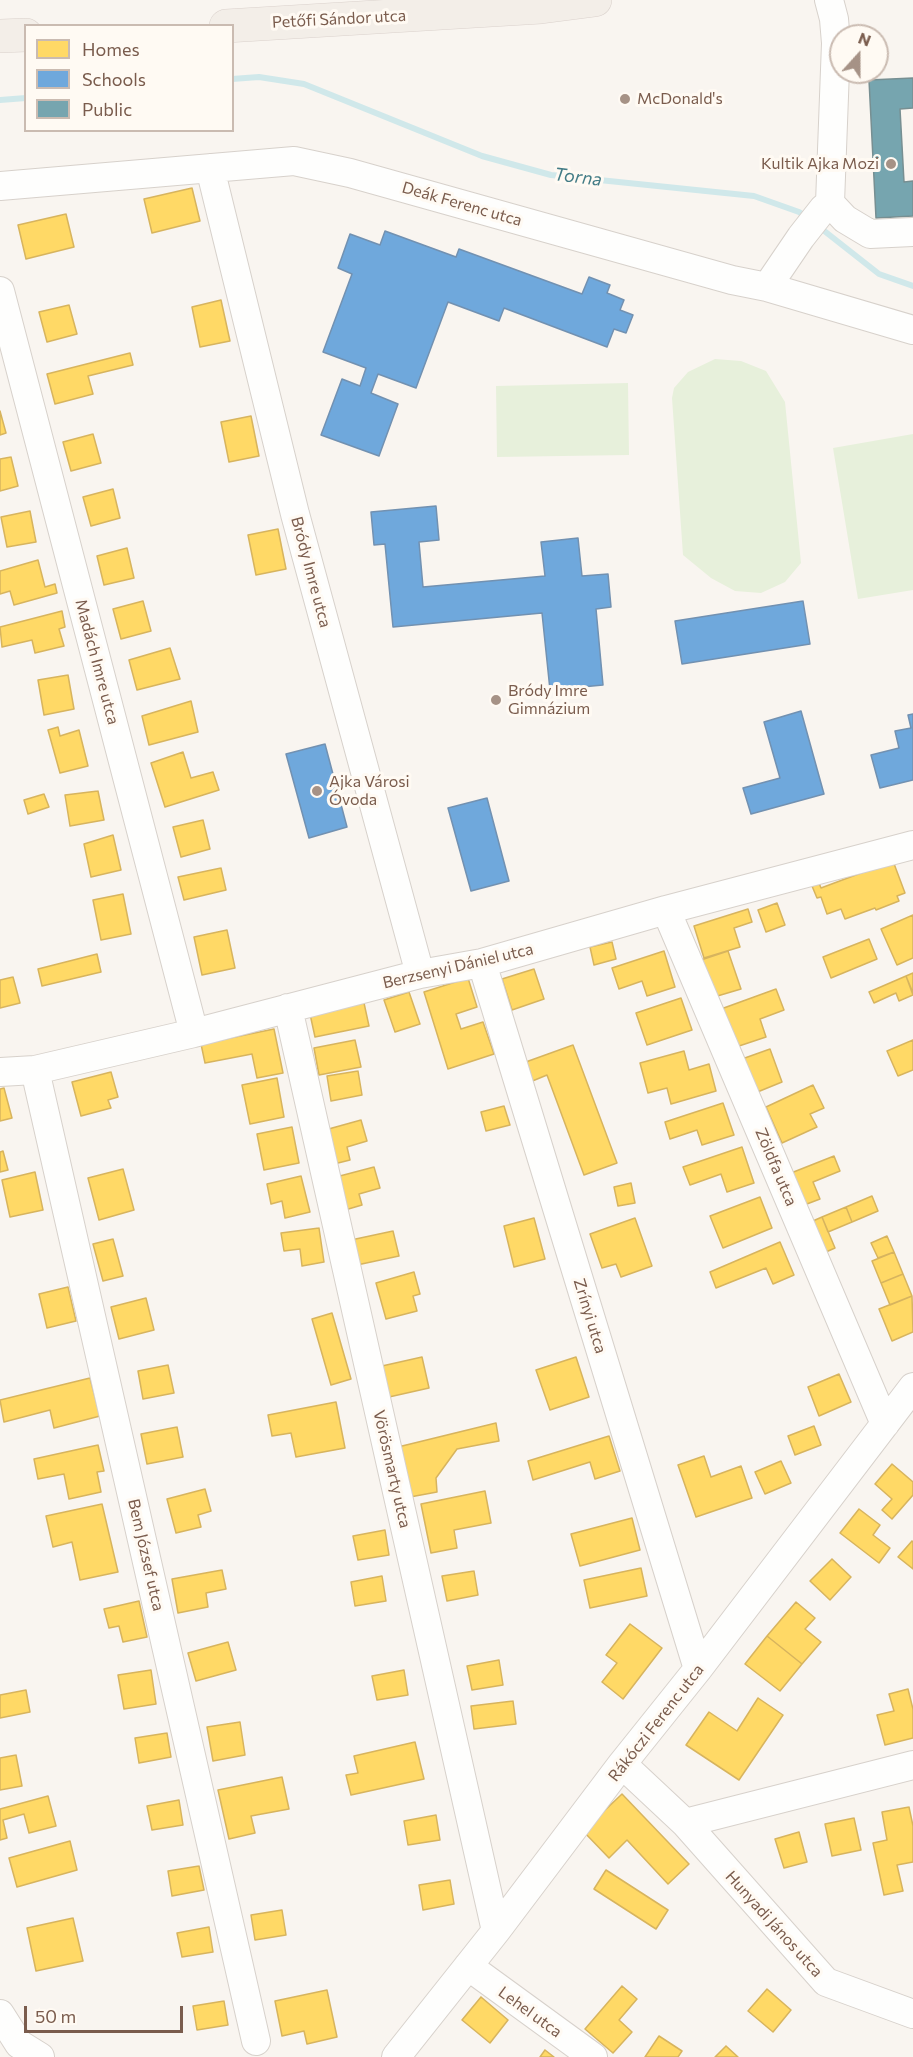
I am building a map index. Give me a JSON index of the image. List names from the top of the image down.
{
  "streets": {
    "main road": ["Petőfi Sándor utca"],
    "street": [
      "Deák Ferenc utca",
      "Bródy Imre utca",
      "Madách Imre utca",
      "Berzsenyi Dániel utca",
      "Zöldfa utca",
      "Zrínyi utca",
      "Vörösmarty utca",
      "Bem József utca",
      "Rákóczi Ferenc utca",
      "Hunyadi János utca",
      "Lehel utca"
    ]
  },
  "crossings": [
    ["Deák Ferenc utca", "Bródy Imre utca"],
    ["Bródy Imre utca", "Berzsenyi Dániel utca"],
    ["Madách Imre utca", "Berzsenyi Dániel utca"],
    ["Berzsenyi Dániel utca", "Zöldfa utca"],
    ["Berzsenyi Dániel utca", "Zrínyi utca"],
    ["Berzsenyi Dániel utca", "Vörösmarty utca"],
    ["Berzsenyi Dániel utca", "Bem József utca"],
    ["Zöldfa utca", "Rákóczi Ferenc utca"],
    ["Zrínyi utca", "Rákóczi Ferenc utca"],
    ["Vörösmarty utca", "Rákóczi Ferenc utca"],
    ["Rákóczi Ferenc utca", "Hunyadi János utca"],
    ["Rákóczi Ferenc utca", "Lehel utca"]
  ],
  "water": ["Torna"],
  "places": [
    "McDonald's",
    "Kultik Ajka Mozi",
    "Bródy Imre Gimnázium",
    "Ajka Városi Óvoda"
  ],
  "legend": ["Homes", "Schools", "Public"],
  "scale_bar": "50 m",
  "north": "top"
}
